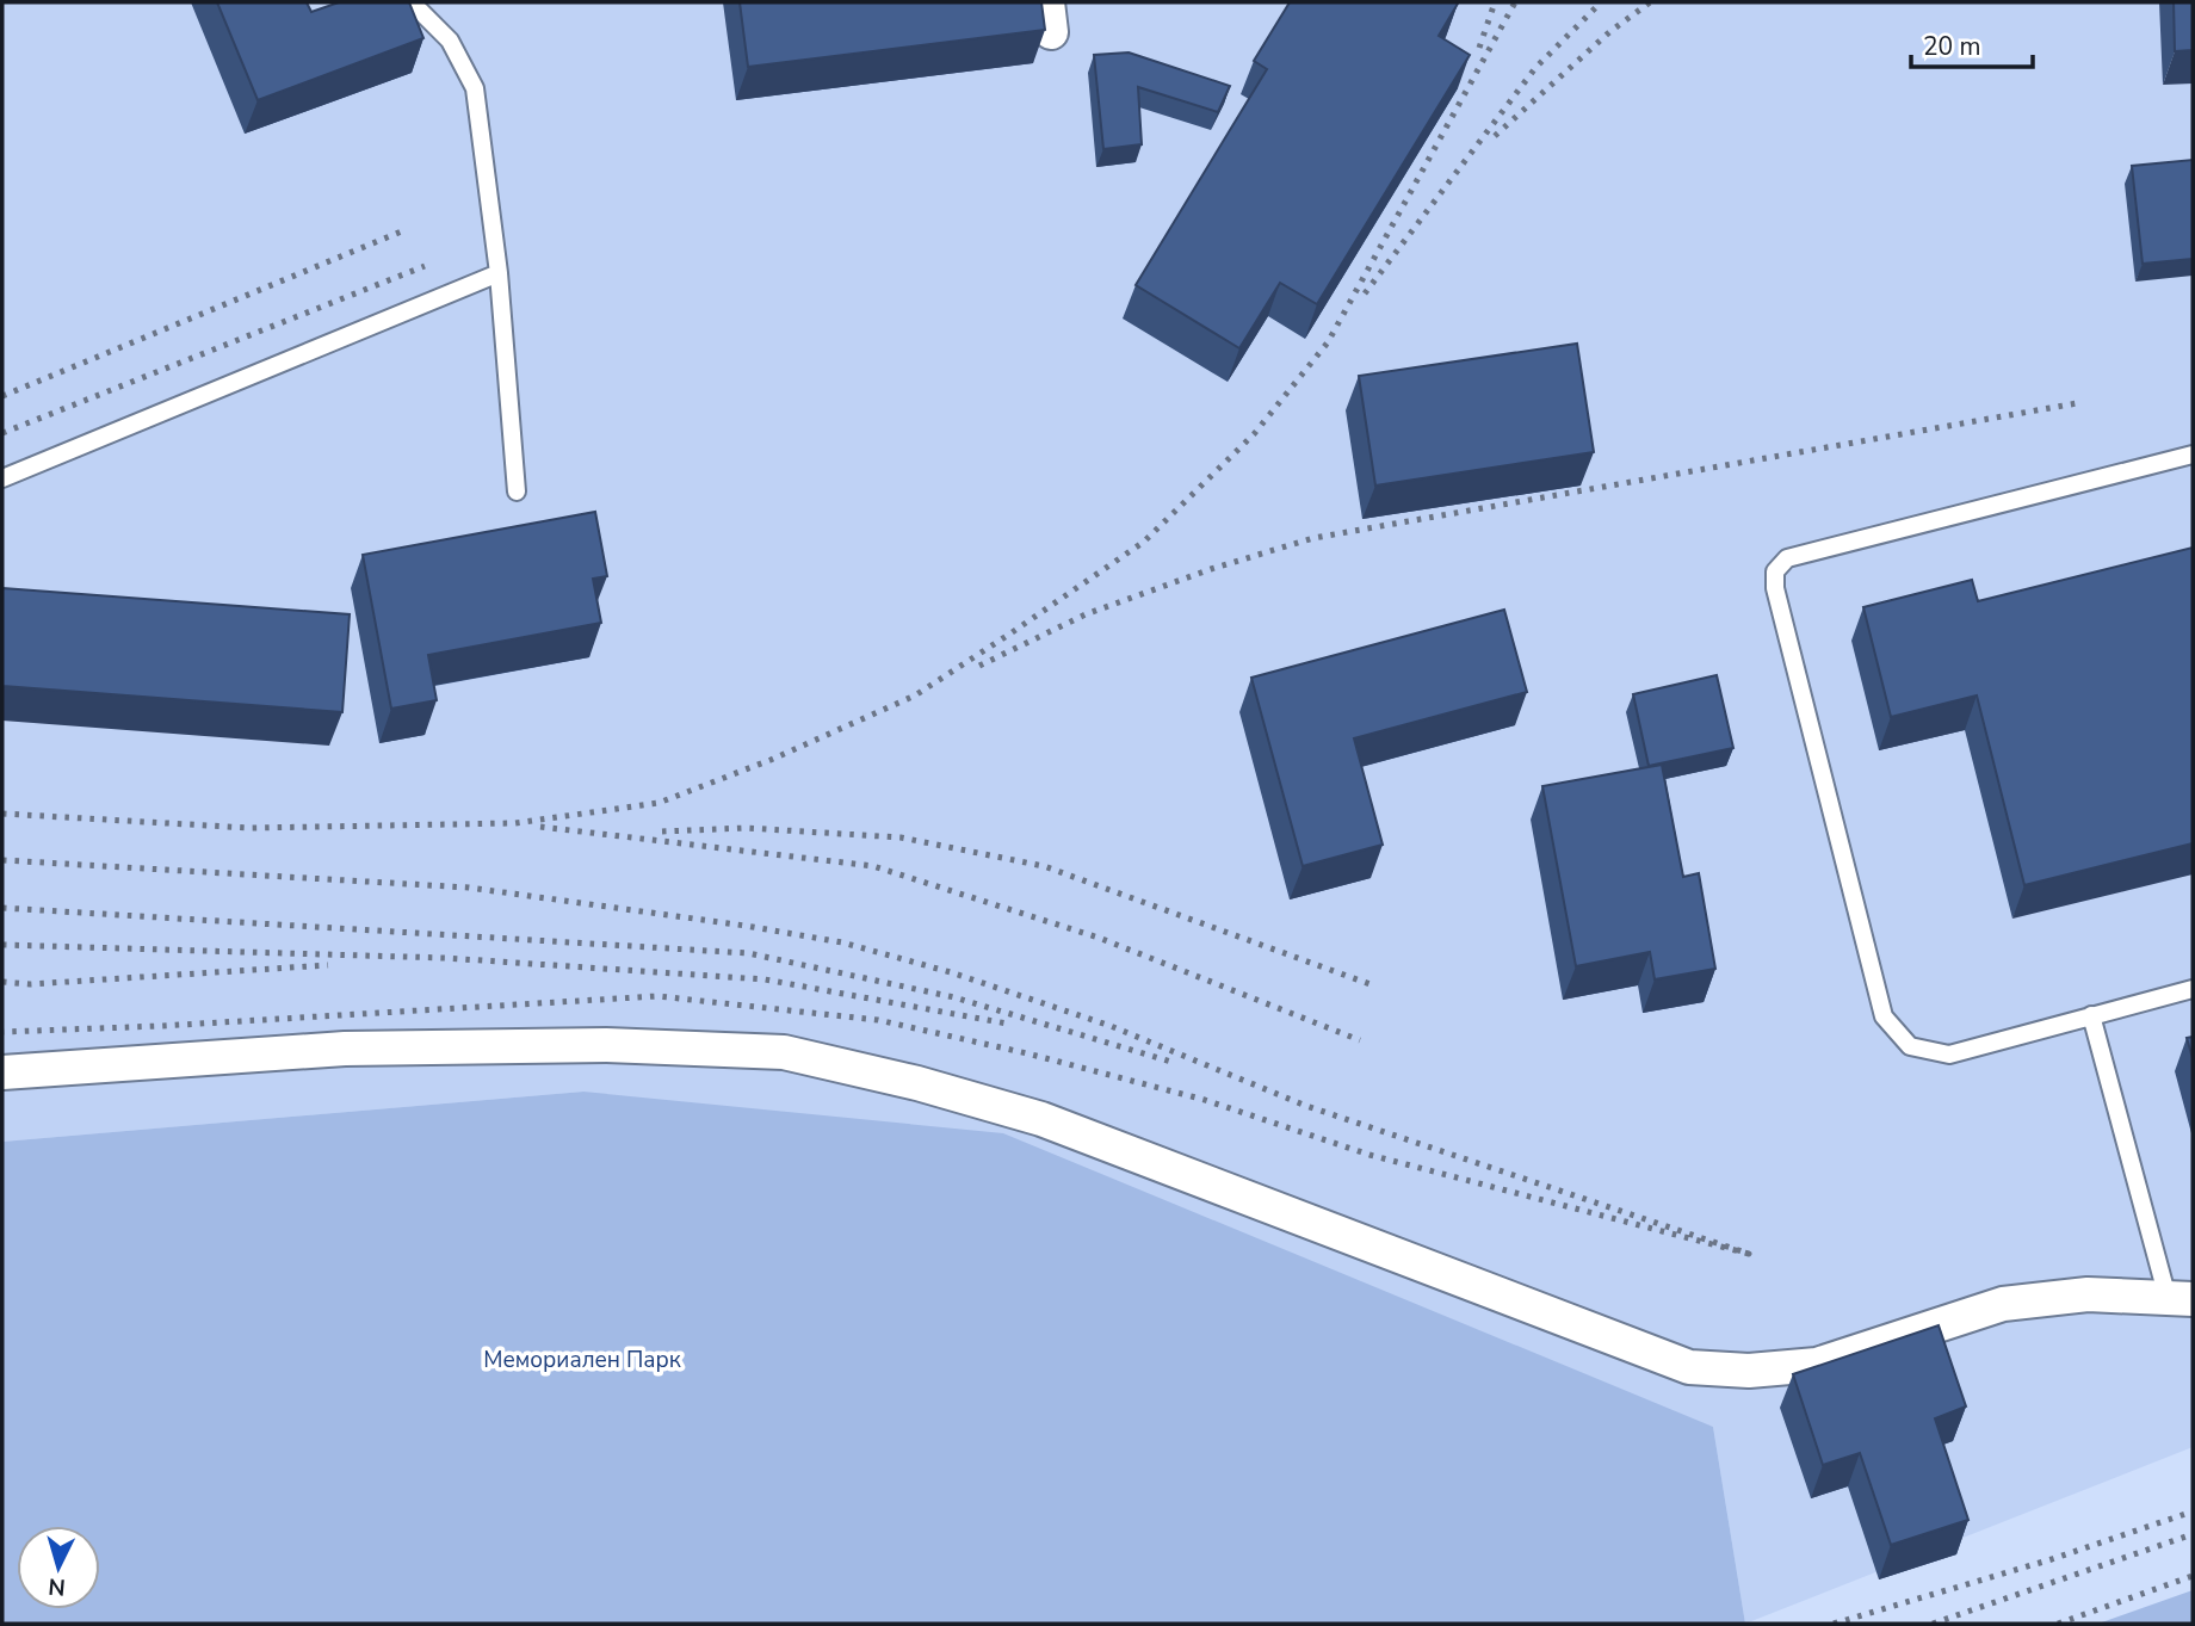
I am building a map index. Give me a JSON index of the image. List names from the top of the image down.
{
  "parks": ["Мемориален Парк"],
  "scale_bar": "20 m",
  "north": "bottom"
}
